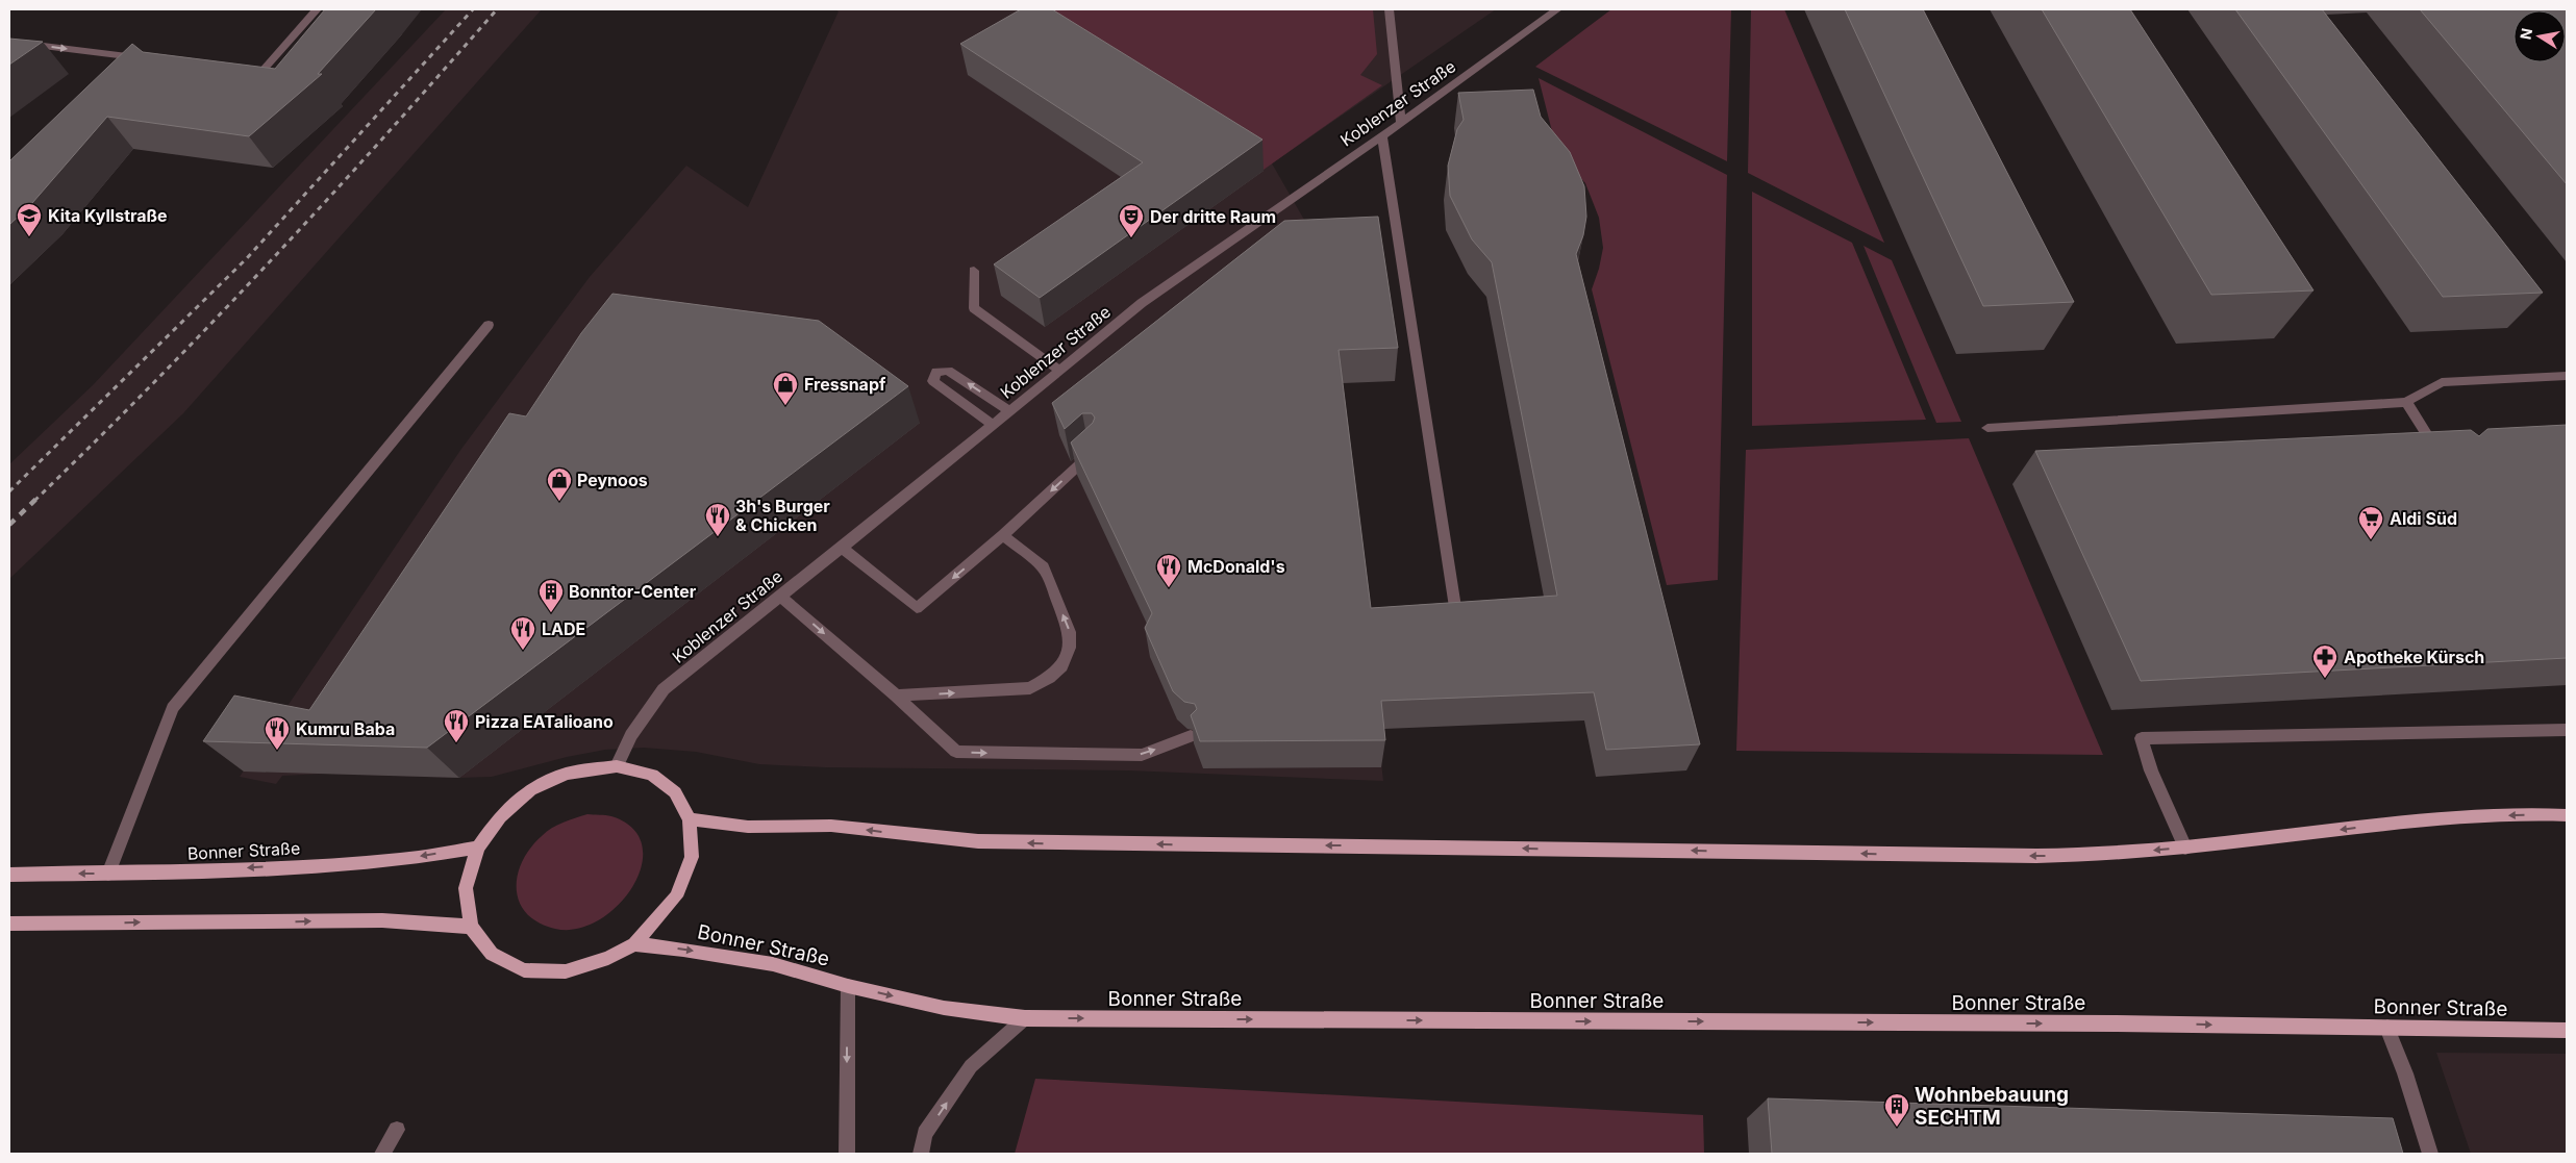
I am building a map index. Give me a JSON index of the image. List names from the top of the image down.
{
  "streets": {
    "main road": ["Bonner Straße"],
    "street": ["Koblenzer Straße"]
  },
  "places": {
    "school or university": ["Kita Kyllstraße"],
    "theatre": ["Der dritte Raum"],
    "shop": ["Fressnapf", "Peynoos"],
    "restaurant": [
      "3h's Burger & Chicken",
      "McDonald's",
      "LADE",
      "Pizza EATalioano",
      "Kumru Baba"
    ],
    "supermarket": ["Aldi Süd"],
    "building": ["Bonntor-Center", "Wohnbebauung SECHTM"],
    "pharmacy": ["Apotheke Kürsch"]
  },
  "north": "left"
}
